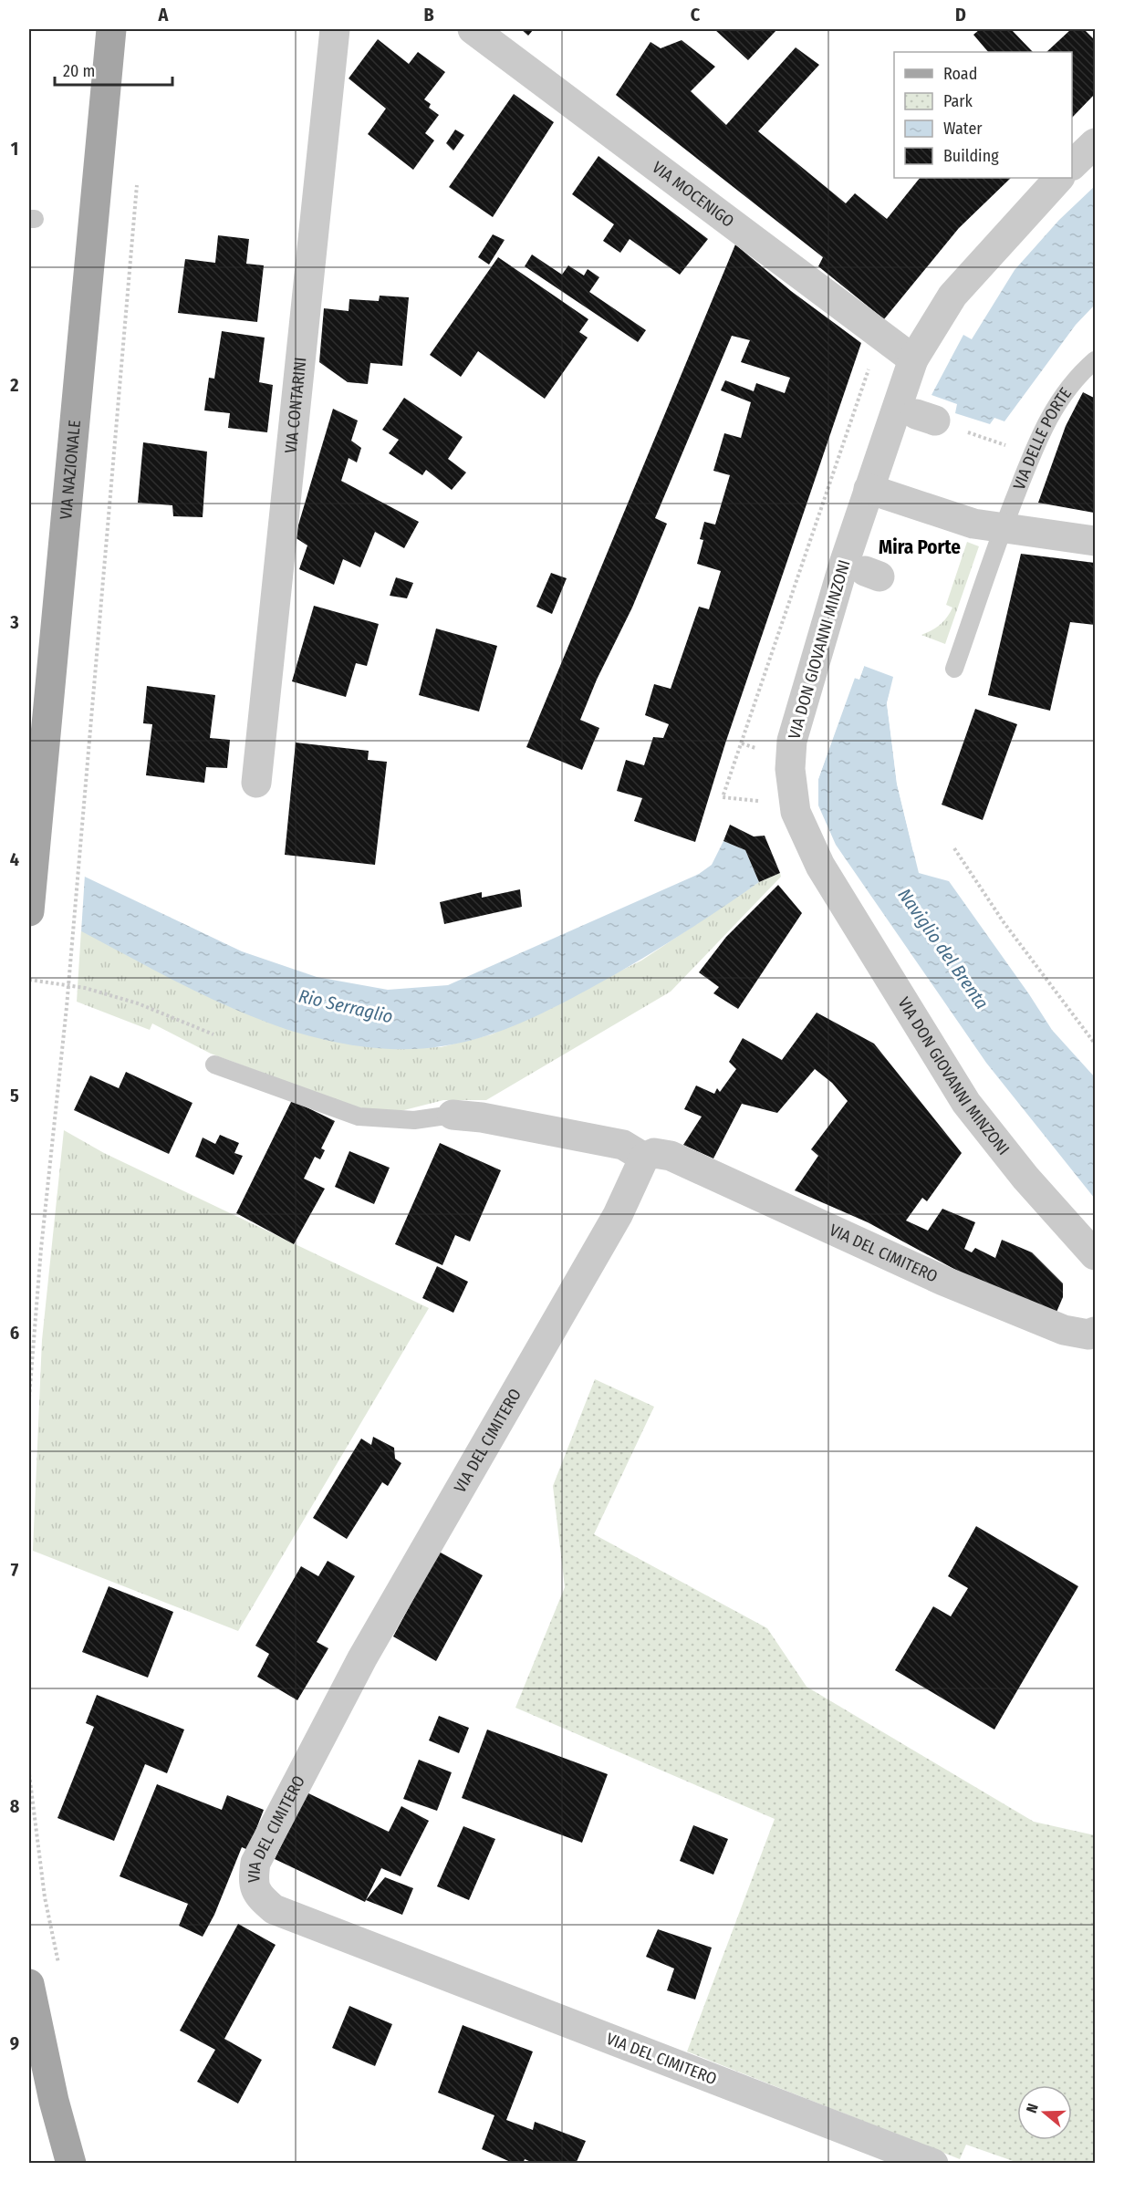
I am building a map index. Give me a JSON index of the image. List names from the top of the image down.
{
  "streets": {
    "main road": ["VIA NAZIONALE"],
    "street": [
      "VIA MOCENIGO",
      "VIA CONTARINI",
      "VIA DON GIOVANNI MINZONI",
      "VIA DEL CIMITERO"
    ],
    "lane": ["VIA DELLE PORTE"]
  },
  "crossings": [
    ["VIA MOCENIGO", "VIA DON GIOVANNI MINZONI"]
  ],
  "districts": ["Mira Porte"],
  "water": ["Naviglio del Brenta", "Rio Serraglio"],
  "legend": [
    "Road",
    "Park",
    "Water",
    "Building"
  ],
  "scale_bar": "20 m",
  "north": "left",
  "grid": {
    "columns": [
      "A",
      "B",
      "C",
      "D"
    ],
    "rows": [
      "1",
      "2",
      "3",
      "4",
      "5",
      "6",
      "7",
      "8",
      "9"
    ]
  }
}
